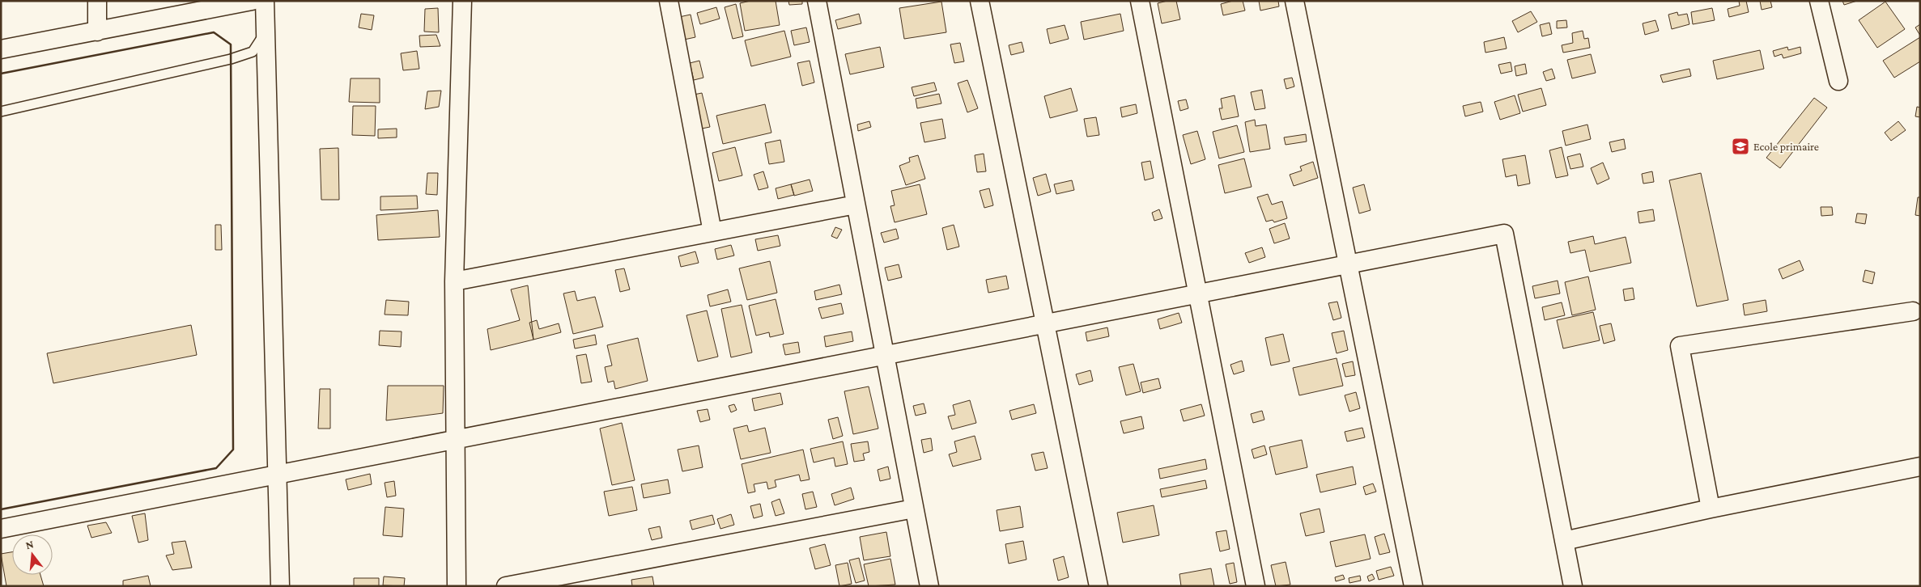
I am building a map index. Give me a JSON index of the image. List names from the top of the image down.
{
  "places": {
    "school or university": ["Ecole primaire"]
  },
  "north": "top"
}
